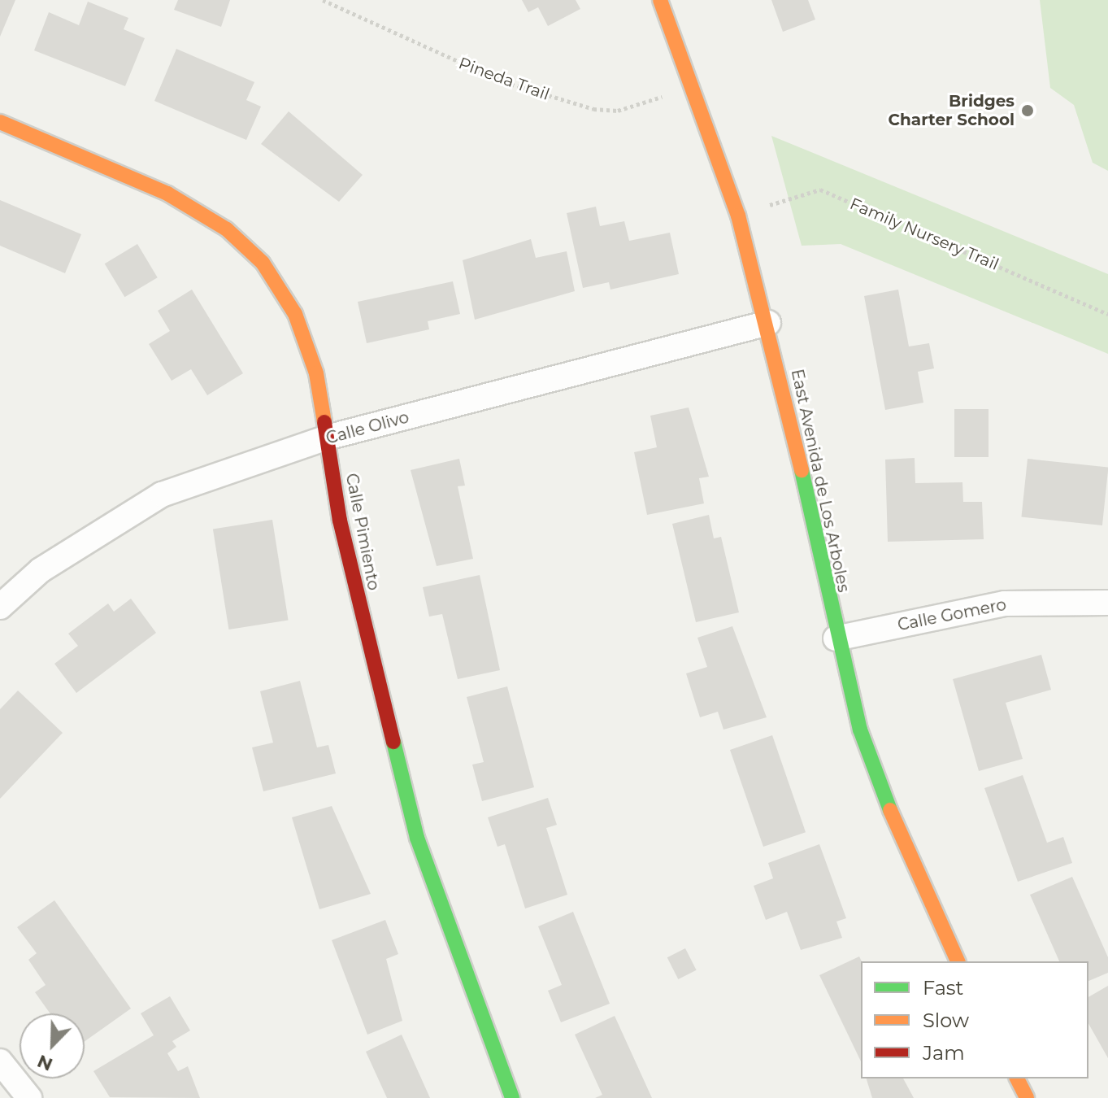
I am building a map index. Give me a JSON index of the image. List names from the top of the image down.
{
  "streets": {
    "street": [
      "Calle Olivo",
      "East Avenida de Los Arboles",
      "Calle Pimiento",
      "Calle Gomero"
    ],
    "path": ["Pineda Trail", "Family Nursery Trail"]
  },
  "crossings": [
    ["Pineda Trail", "East Avenida de Los Arboles"],
    ["Family Nursery Trail", "East Avenida de Los Arboles"],
    ["Calle Olivo", "East Avenida de Los Arboles"],
    ["Calle Olivo", "Calle Pimiento"],
    ["East Avenida de Los Arboles", "Calle Gomero"]
  ],
  "places": ["Bridges Charter School"],
  "legend": ["Fast", "Slow", "Jam"],
  "north": "bottom left"
}
